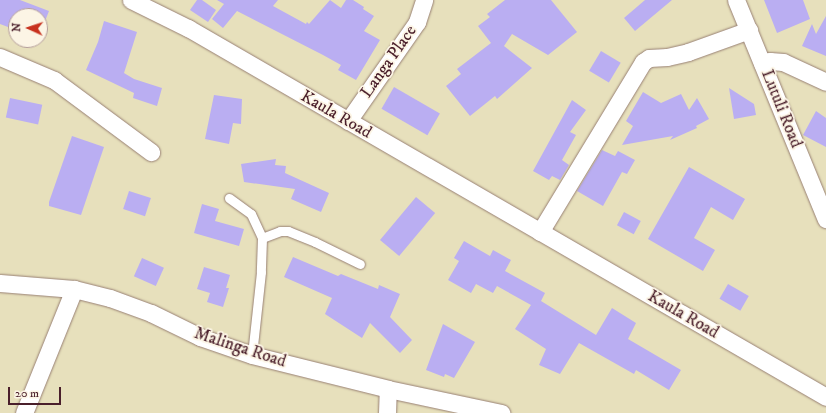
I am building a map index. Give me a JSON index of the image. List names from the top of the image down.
{
  "streets": {
    "street": [
      "Langa Place",
      "Lutuli Road",
      "Kaula Road",
      "Malinga Road"
    ]
  },
  "crossings": [
    ["Langa Place", "Kaula Road"]
  ],
  "scale_bar": "20 m",
  "north": "left"
}
